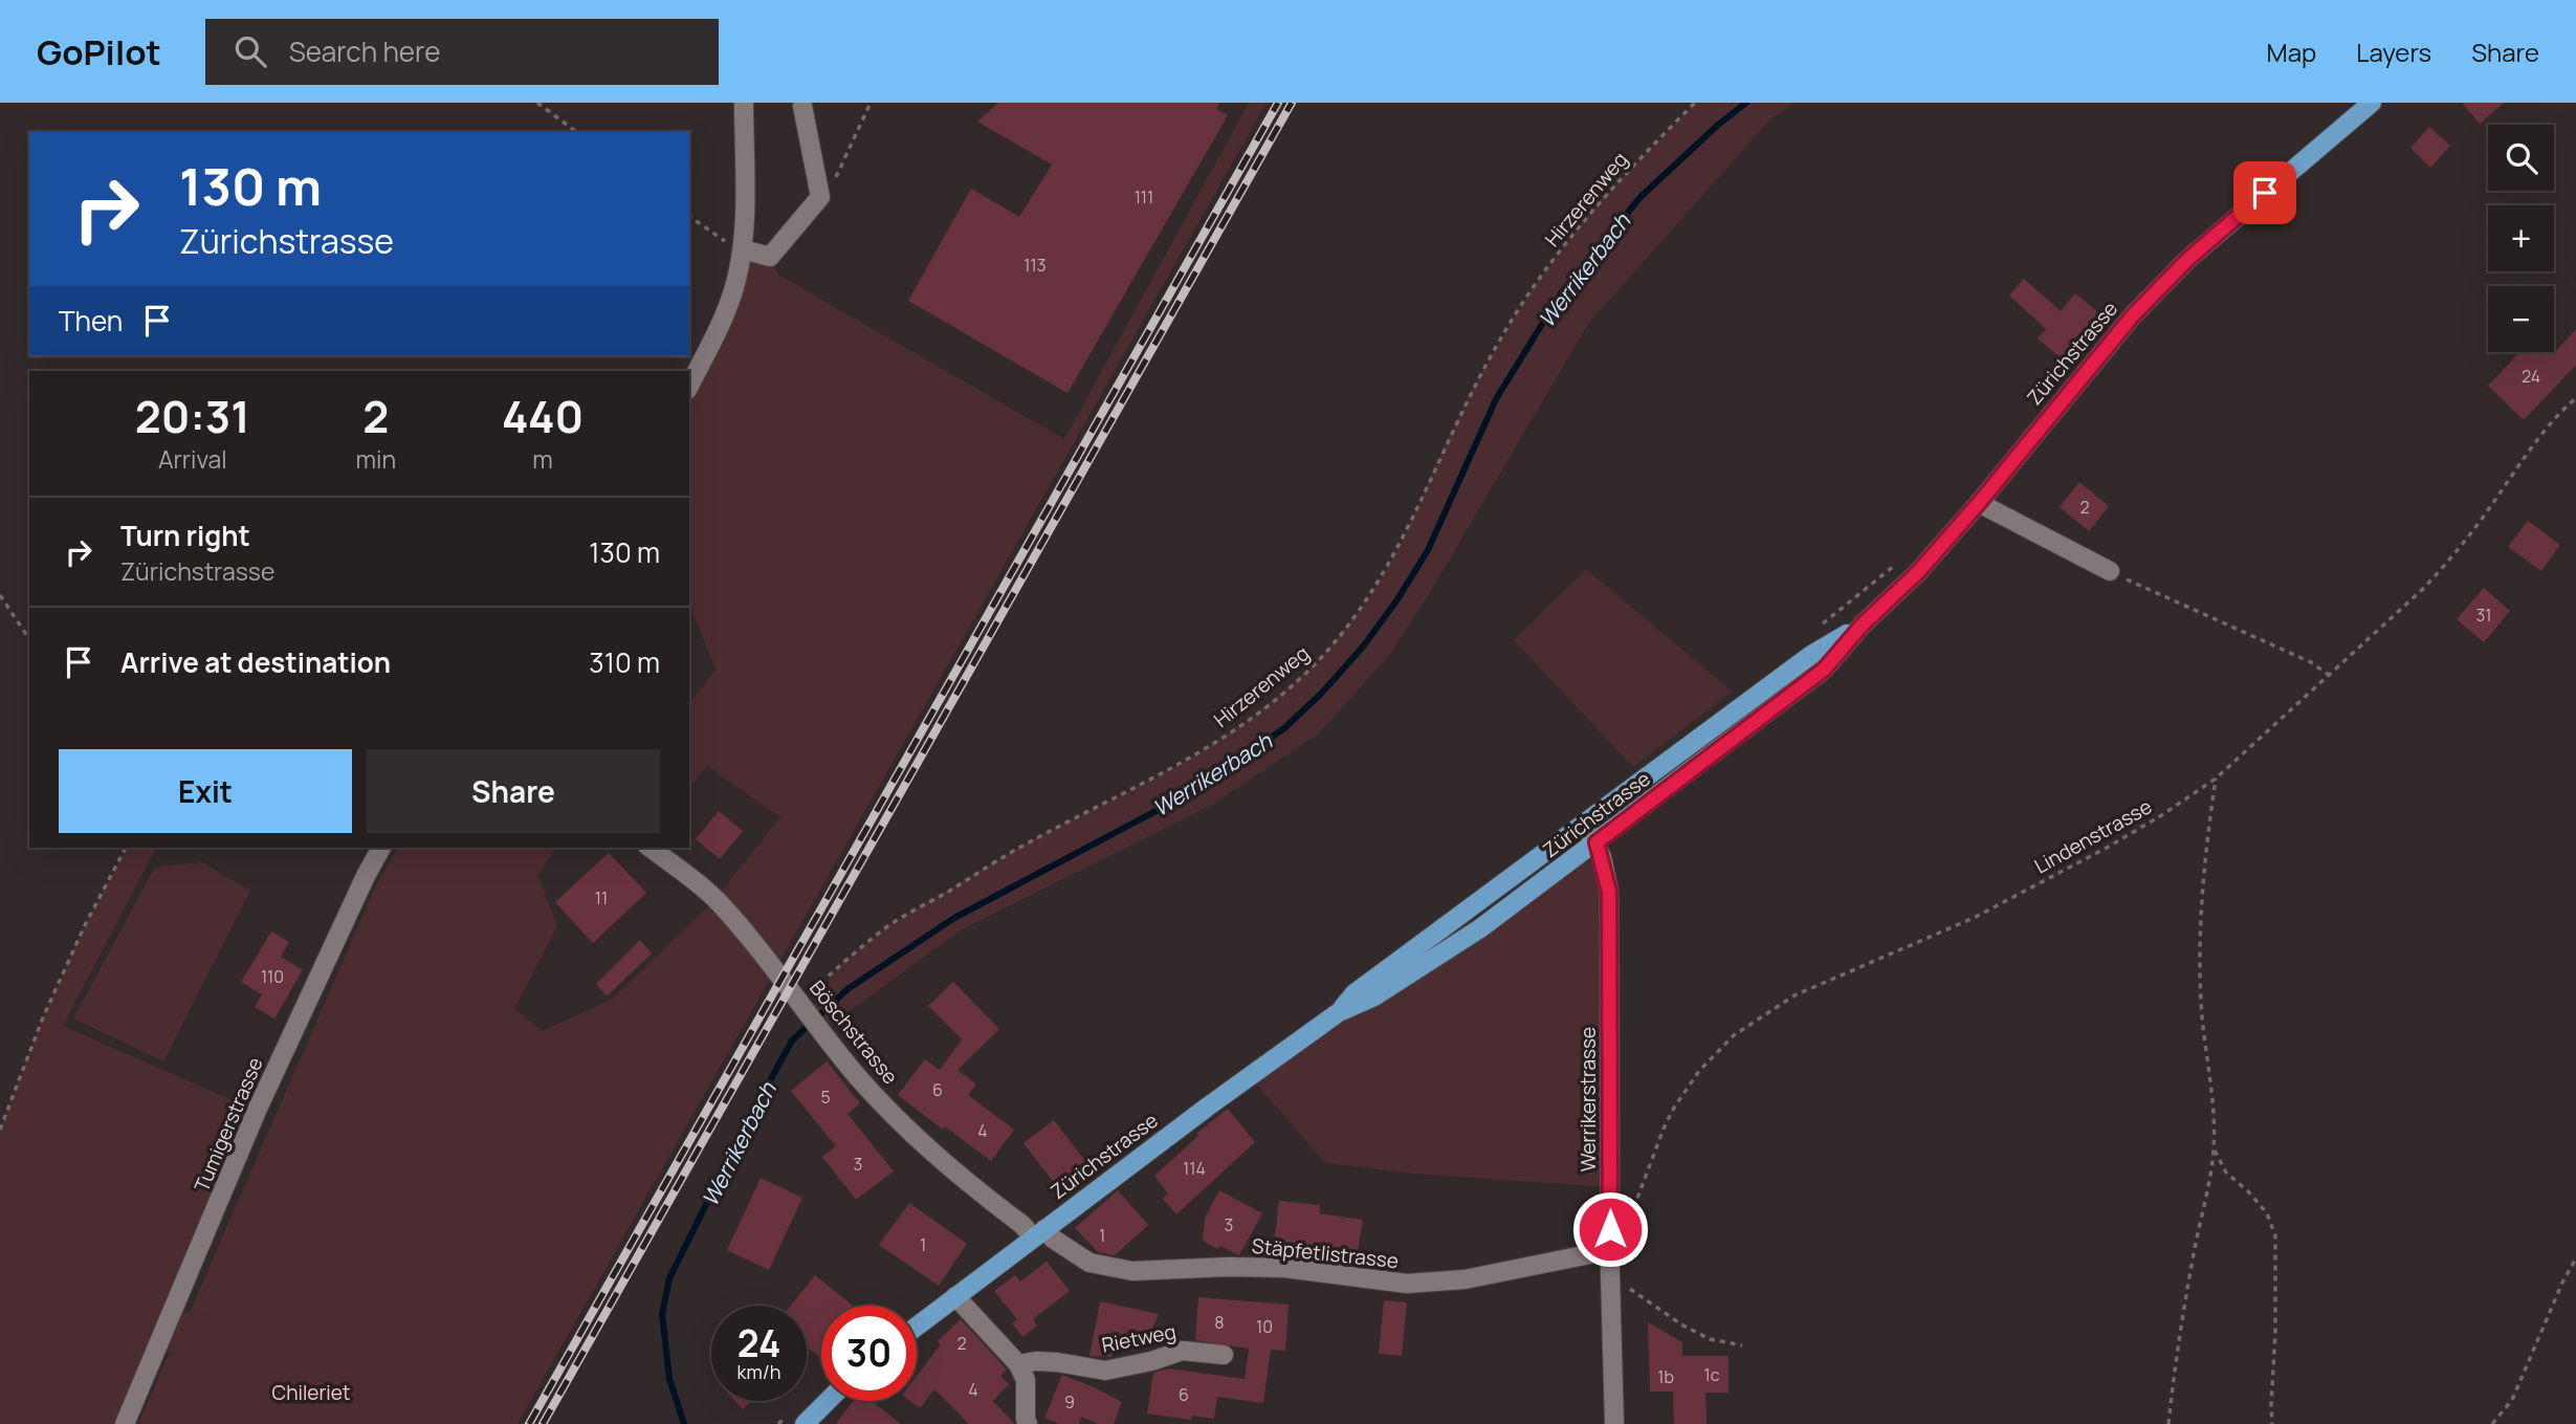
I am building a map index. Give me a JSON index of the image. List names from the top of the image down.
{
  "streets": {
    "main road": ["Zürichstrasse"],
    "street": [
      "Böschstrasse",
      "Werrikerstrasse",
      "Tumigerstrasse",
      "Stäpfetlistrasse",
      "Rietweg"
    ],
    "path": ["Hirzerenweg", "Lindenstrasse"]
  },
  "crossings": [
    ["Hirzerenweg", "Böschstrasse"],
    ["Zürichstrasse", "Böschstrasse"],
    ["Zürichstrasse", "Werrikerstrasse"],
    ["Zürichstrasse", "Stäpfetlistrasse"],
    ["Böschstrasse", "Stäpfetlistrasse"],
    ["Werrikerstrasse", "Stäpfetlistrasse"]
  ],
  "water": ["Werrikerbach"],
  "parks": ["Chileriet"],
  "house_numbers": [
    "111",
    "113",
    "24",
    "2",
    "31",
    "11",
    "110",
    "6",
    "5",
    "4",
    "3",
    "114",
    "3",
    "1",
    "1",
    "8",
    "10",
    "2",
    "1c",
    "1b",
    "4",
    "6",
    "9"
  ],
  "page": {
    "header": "GoPilot",
    "search": "Search here",
    "nav": ["Map", "Layers", "Share"],
    "map_buttons": ["+", "−"],
    "turn": ["130 m", "Zürichstrasse"],
    "then": "Then",
    "eta": [
      "20:31",
      "Arrival",
      "2",
      "min",
      "440",
      "m"
    ],
    "list": [
      {
        "name": "Turn right",
        "note": "Zürichstrasse",
        "value": "130 m"
      },
      {
        "name": "Arrive at destination",
        "value": "310 m"
      }
    ],
    "buttons": ["Exit", "Share"],
    "speed": "24 km/h",
    "limit": "30"
  }
}
